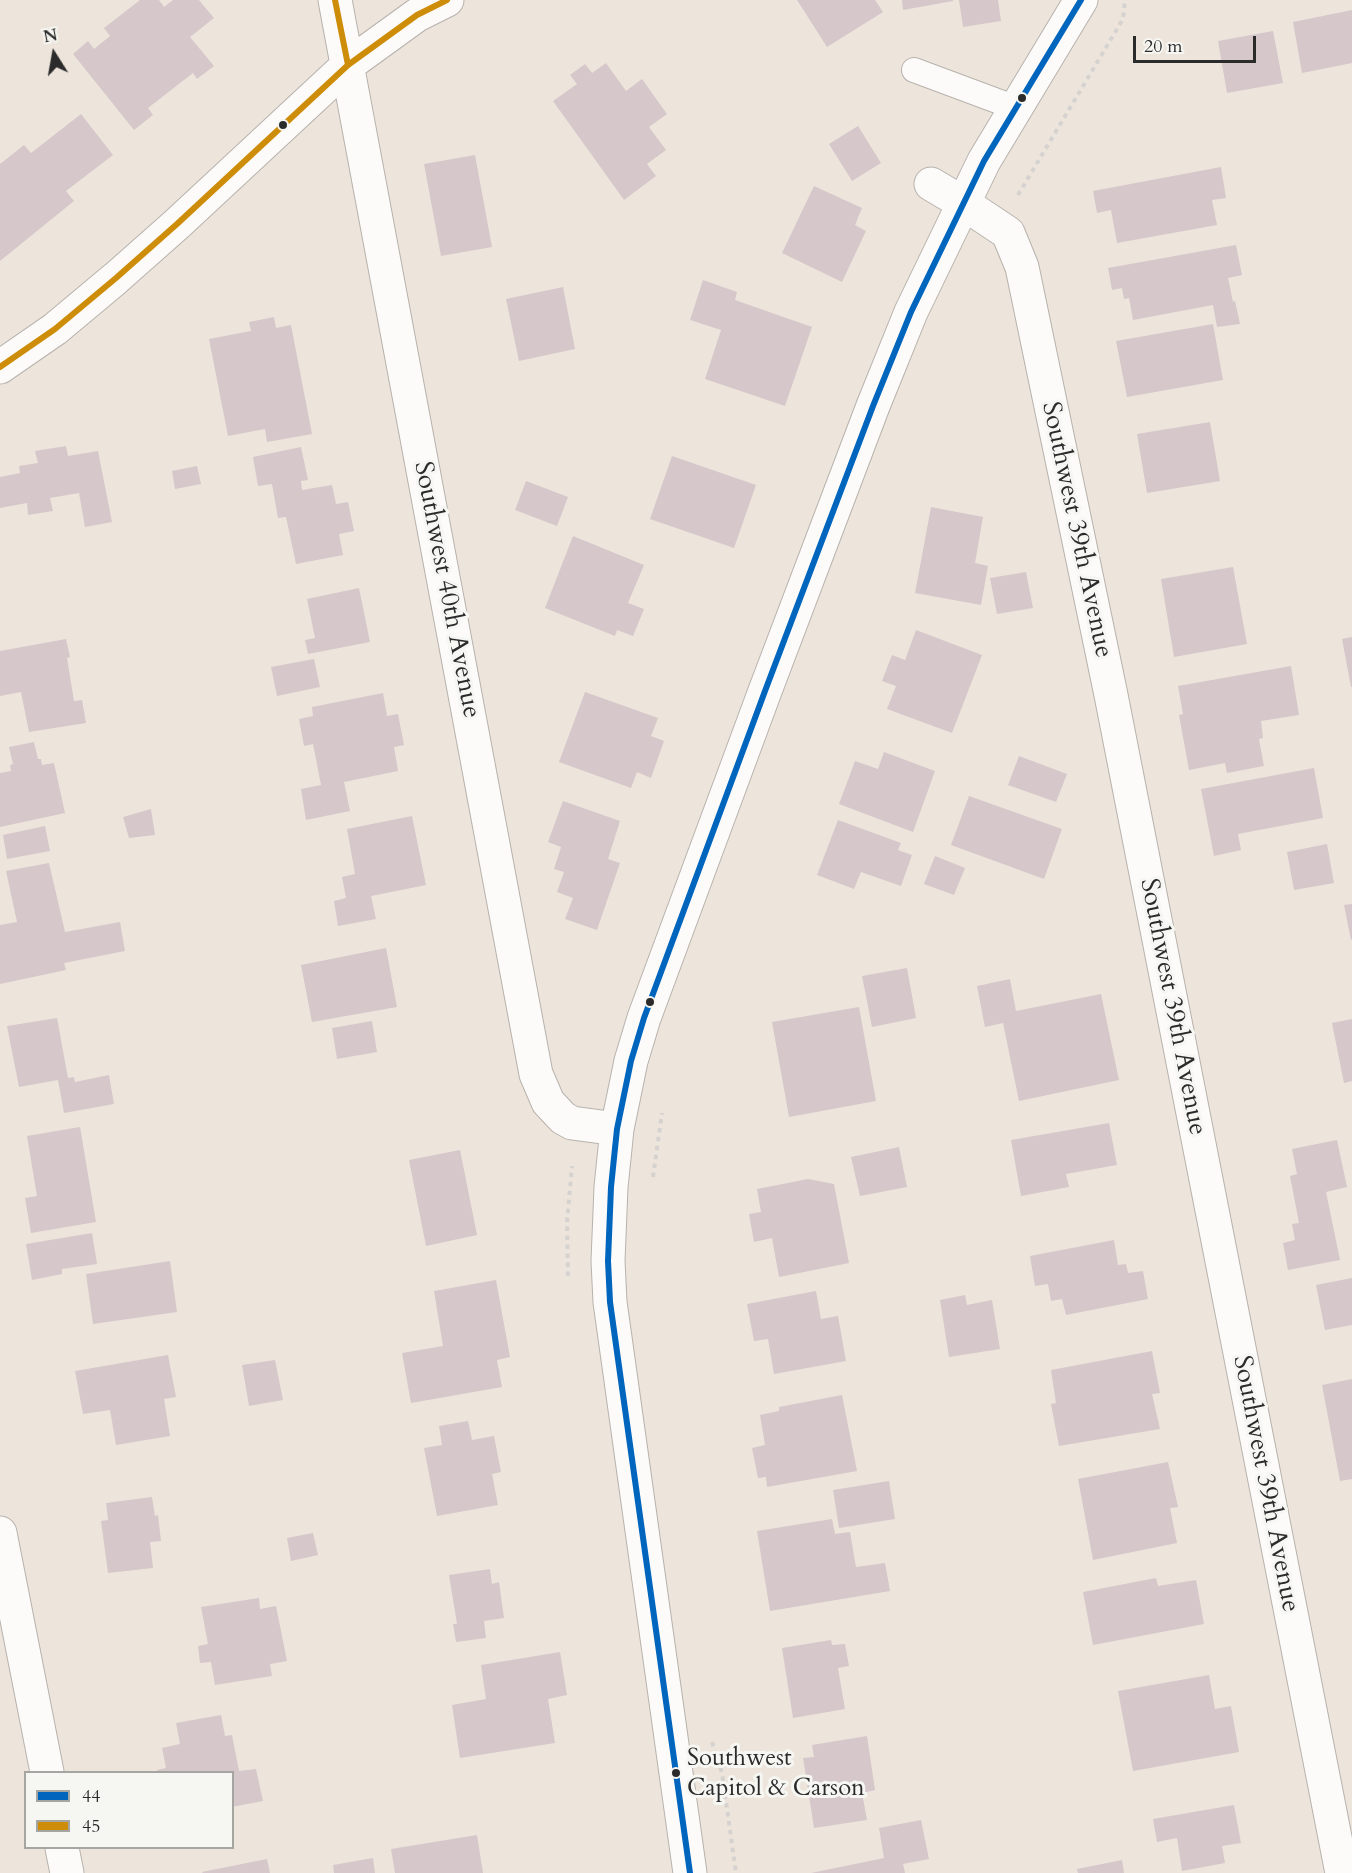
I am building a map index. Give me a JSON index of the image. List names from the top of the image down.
{
  "streets": {
    "street": ["Southwest 39th Avenue", "Southwest 40th Avenue"]
  },
  "places": ["Southwest Capitol & Carson"],
  "lines": ["transit line 44", "transit line 45"],
  "legend": ["44", "45"],
  "scale_bar": "20 m",
  "north": "top"
}
